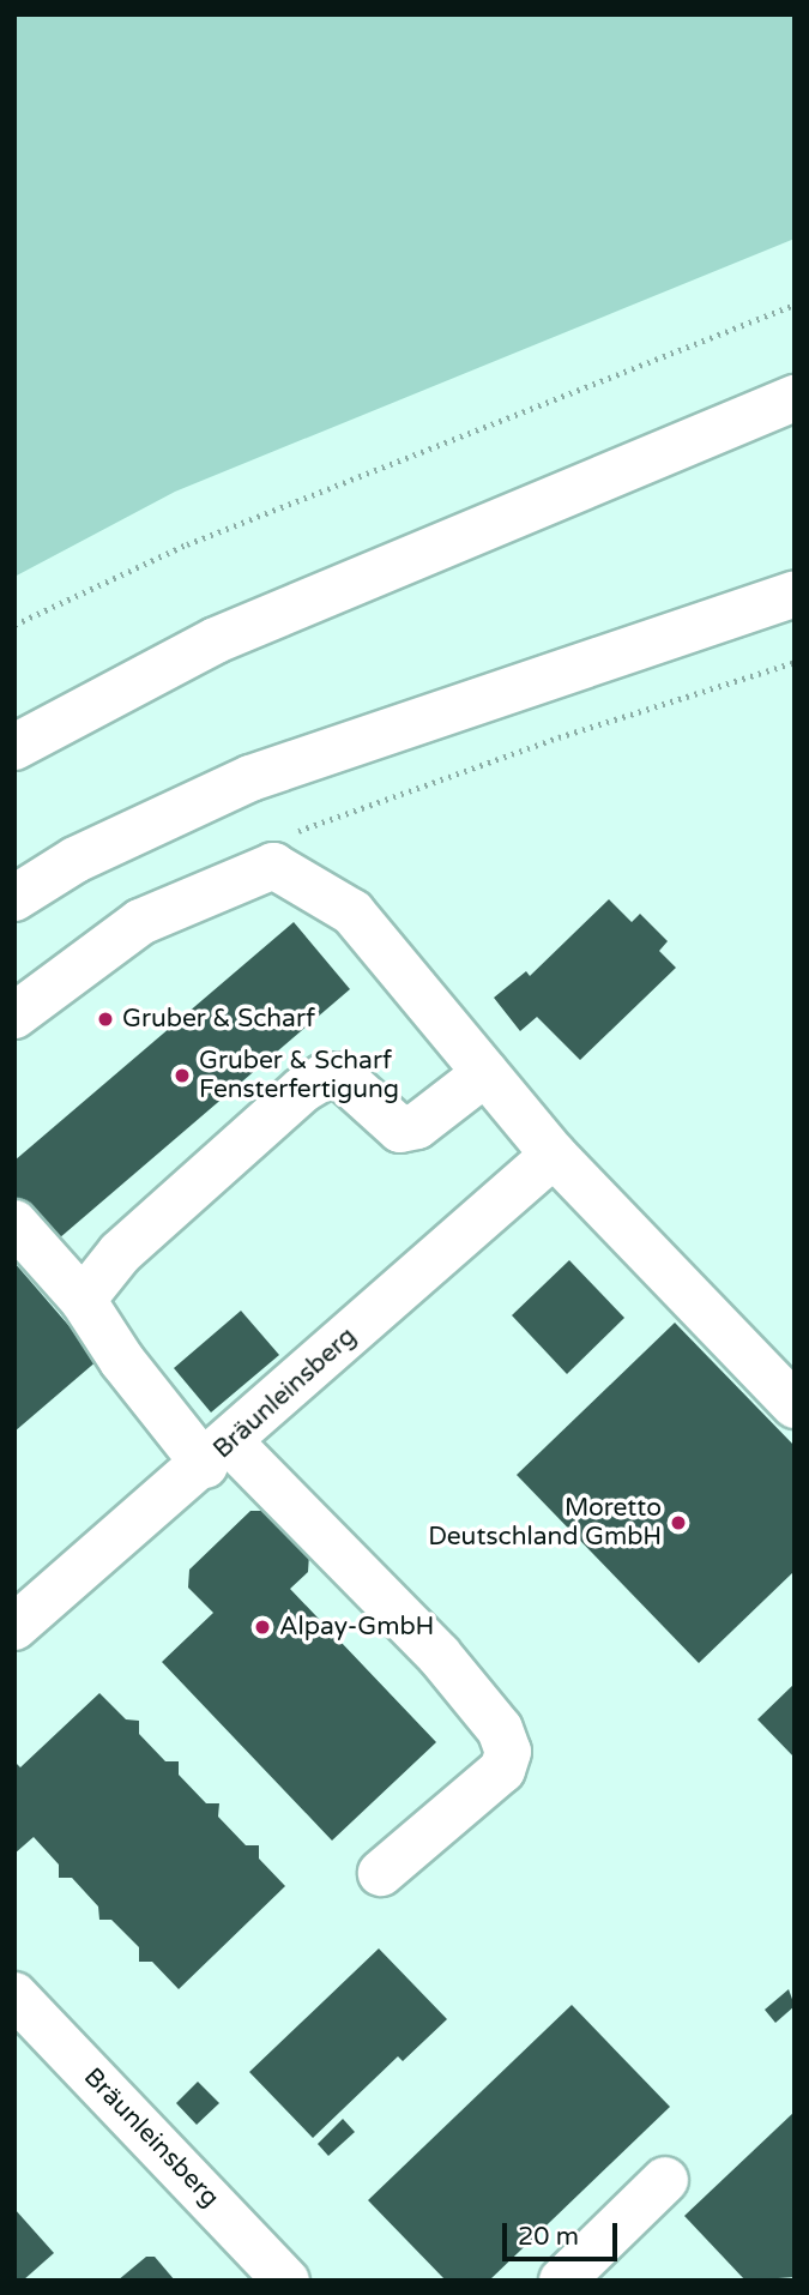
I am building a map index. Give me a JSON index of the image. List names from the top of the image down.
{
  "streets": {
    "street": ["Bräunleinsberg"]
  },
  "places": [
    "Gruber & Scharf",
    "Gruber & Scharf Fensterfertigung",
    "Moretto Deutschland GmbH",
    "Alpay-GmbH"
  ],
  "scale_bar": "20 m"
}
